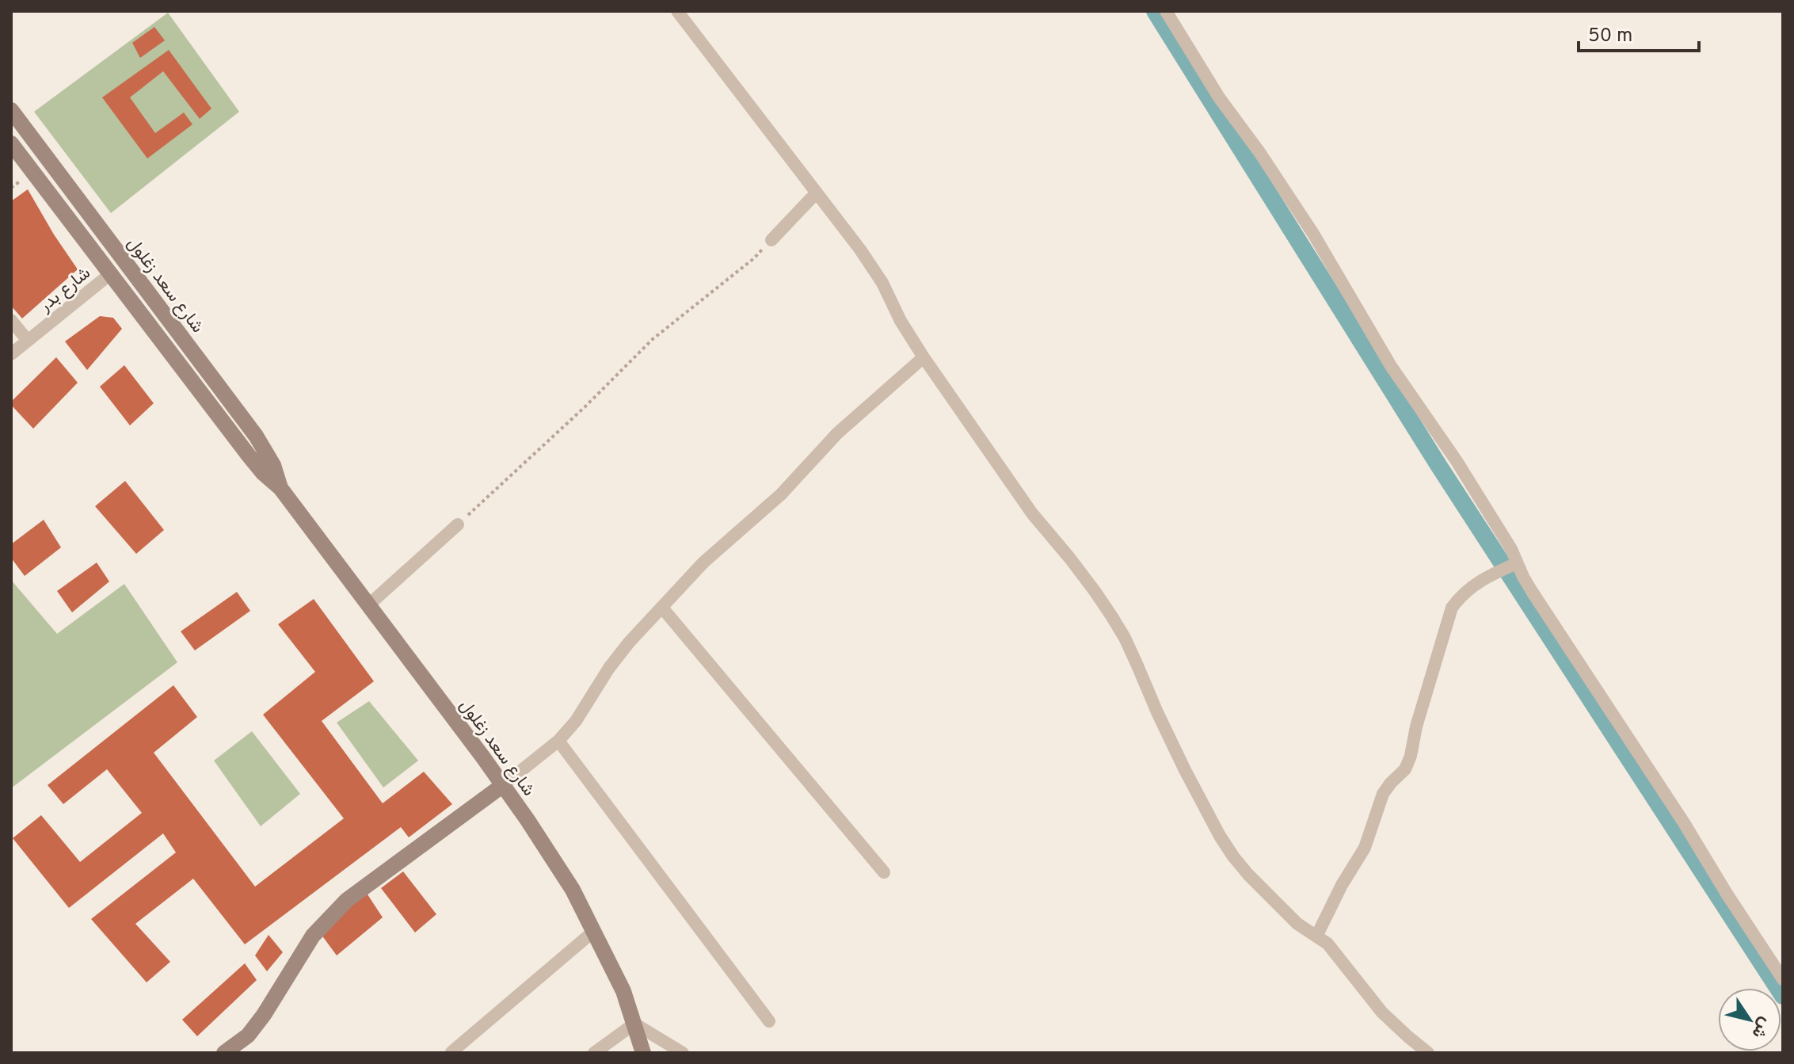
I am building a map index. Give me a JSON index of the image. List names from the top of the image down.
{
  "streets": {
    "main road": ["شارع سعد زغلول"],
    "street": ["شارع بدر"]
  },
  "crossings": [
    ["شارع سعد زغلول", "شارع بدر"]
  ],
  "scale_bar": "50 m",
  "north": "bottom right"
}
